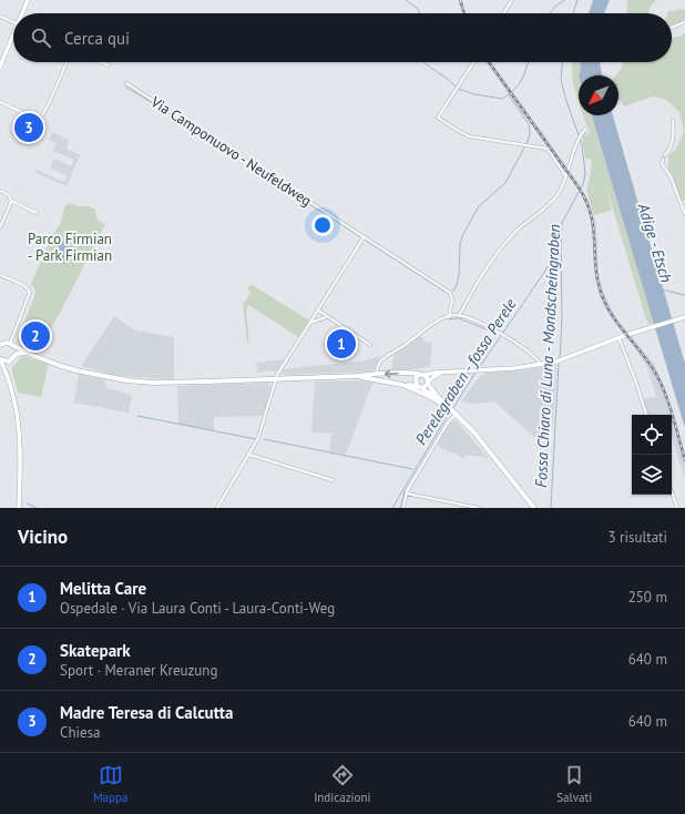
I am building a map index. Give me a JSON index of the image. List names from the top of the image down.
{
  "streets": {
    "street": ["Via Camponuovo - Neufeldweg"]
  },
  "water": ["Adige - Etsch", "Fossa Chiaro di Luna - Mondscheingraben", "Perelegraben - fossa Perele"],
  "parks": ["Parco Firmian - Park Firmian"],
  "north": "bottom left",
  "page": {
    "search": "Cerca qui",
    "pins": ["3", "2", "1"],
    "heading": ["Vicino", "3 risultati"],
    "list": [
      {
        "mark": "1",
        "name": "Melitta Care",
        "note": "Ospedale · Via Laura Conti - Laura-Conti-Weg",
        "value": "250 m"
      },
      {
        "mark": "2",
        "name": "Skatepark",
        "note": "Sport · Meraner Kreuzung",
        "value": "640 m"
      },
      {
        "mark": "3",
        "name": "Madre Teresa di Calcutta",
        "note": "Chiesa",
        "value": "640 m"
      }
    ],
    "nav": ["Mappa", "Indicazioni", "Salvati"]
  }
}
